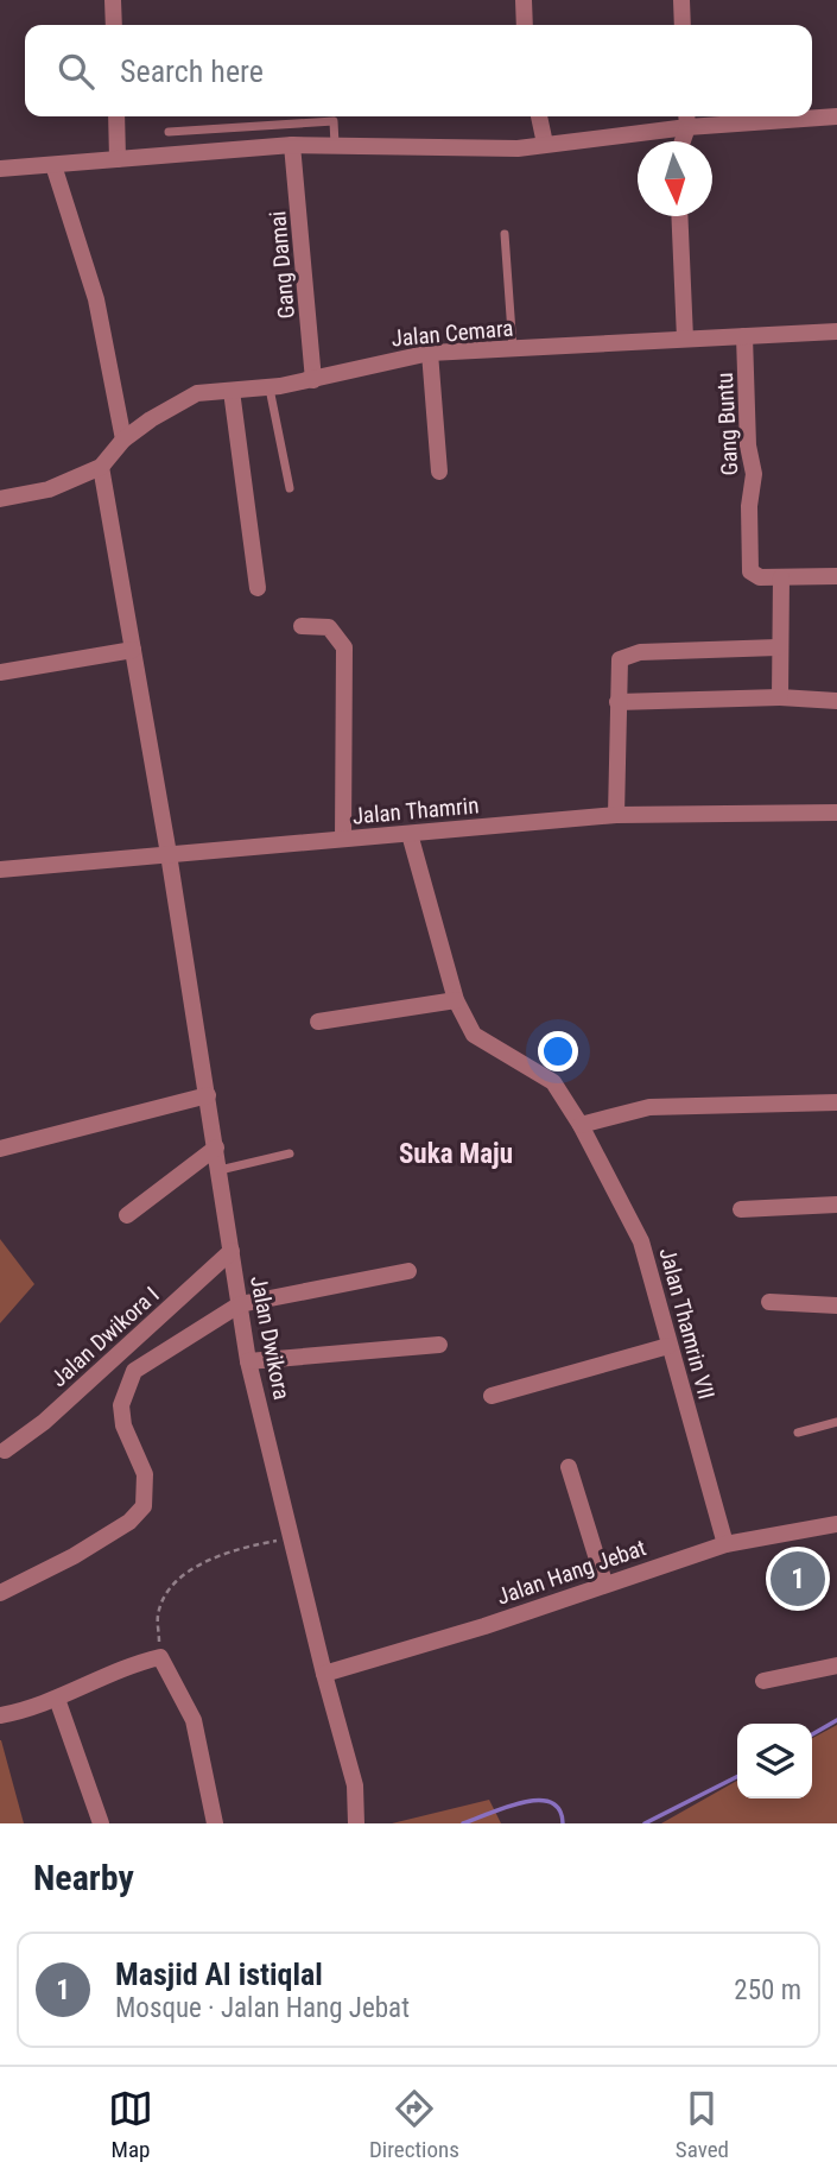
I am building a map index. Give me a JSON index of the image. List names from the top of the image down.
{
  "streets": {
    "street": [
      "Gang Damai",
      "Jalan Cemara",
      "Gang Buntu",
      "Jalan Thamrin",
      "Jalan Thamrin VII",
      "Jalan Dwikora I",
      "Jalan Dwikora",
      "Jalan Hang Jebat"
    ]
  },
  "crossings": [
    ["Gang Damai", "Jalan Cemara"],
    ["Jalan Cemara", "Gang Buntu"],
    ["Jalan Thamrin", "Jalan Thamrin VII"],
    ["Jalan Thamrin", "Jalan Dwikora"],
    ["Jalan Thamrin VII", "Jalan Hang Jebat"],
    ["Jalan Dwikora I", "Jalan Dwikora"],
    ["Jalan Dwikora", "Jalan Hang Jebat"]
  ],
  "districts": ["Suka Maju"],
  "north": "bottom",
  "page": {
    "search": "Search here",
    "pins": "1",
    "heading": "Nearby",
    "list": [
      {
        "mark": "1",
        "name": "Masjid Al istiqlal",
        "note": "Mosque · Jalan Hang Jebat",
        "value": "250 m"
      }
    ],
    "nav": ["Map", "Directions", "Saved"]
  }
}
